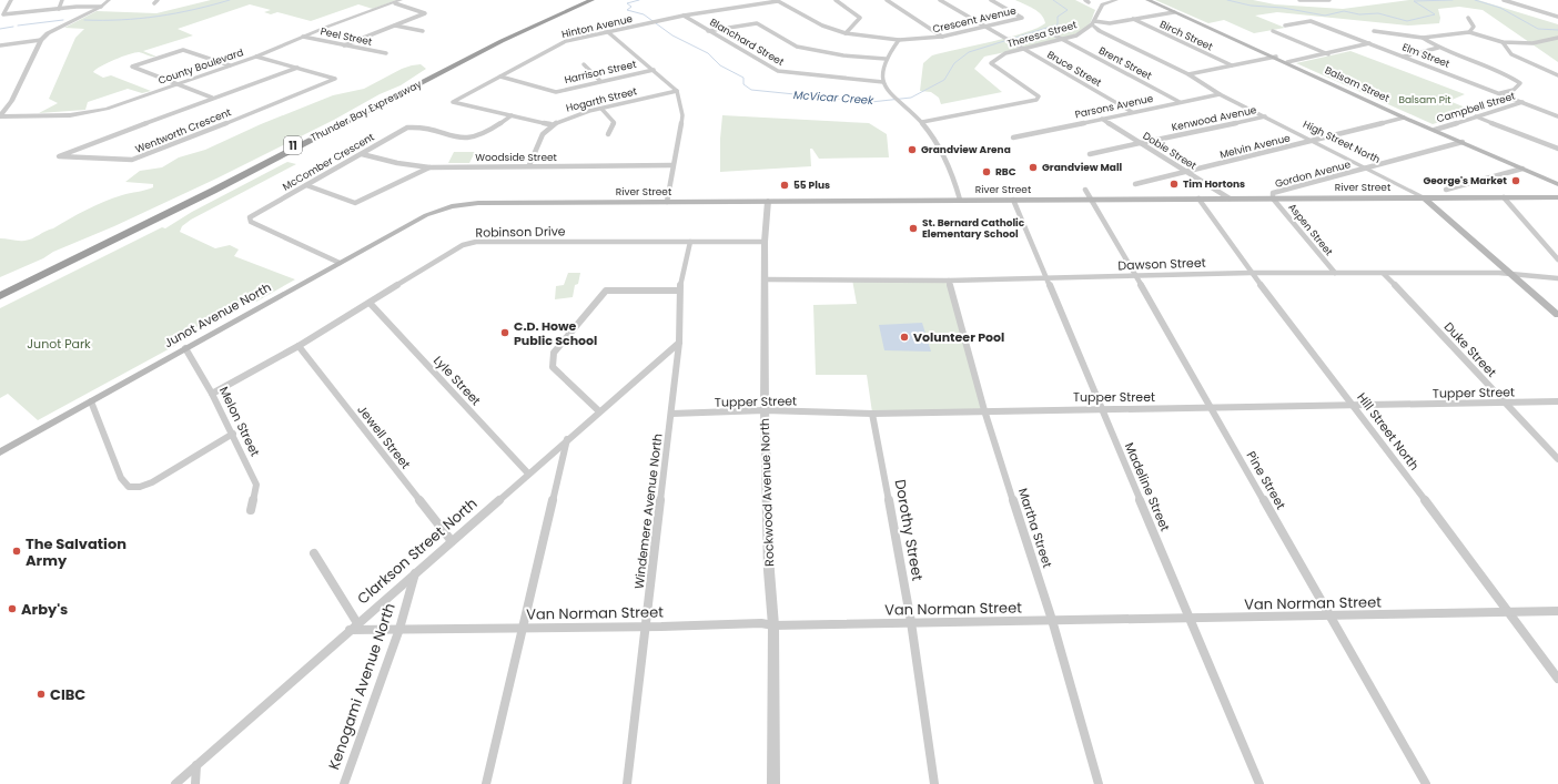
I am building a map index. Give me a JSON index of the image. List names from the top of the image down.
{
  "streets": {
    "highway": ["Thunder Bay Expressway", "11"],
    "main road": [
      "Balsam Street",
      "High Street North",
      "River Street",
      "Junot Avenue North"
    ],
    "street": [
      "Crescent Avenue",
      "Hinton Avenue",
      "Theresa Street",
      "Birch Street",
      "Peel Street",
      "Blanchard Street",
      "Elm Street",
      "Brent Street",
      "County Boulevard",
      "Bruce Street",
      "Harrison Street",
      "Hogarth Street",
      "Parsons Avenue",
      "Campbell Street",
      "Kenwood Avenue",
      "Wentworth Crescent",
      "Melvin Avenue",
      "Dobie Street",
      "Woodside Street",
      "McComber Crescent",
      "Gordon Avenue",
      "Aspen Street",
      "Robinson Drive",
      "Dawson Street",
      "Duke Street",
      "Lyle Street",
      "Tupper Street",
      "Melon Street",
      "Hill Street North",
      "Jewell Street",
      "Pine Street",
      "Madeline Street",
      "Rockwood Avenue North",
      "Windemere Avenue North",
      "Martha Street",
      "Dorothy Street",
      "Clarkson Street North",
      "Van Norman Street",
      "Kenogami Avenue North"
    ]
  },
  "crossings": [
    ["Crescent Avenue", "Hinton Avenue"],
    ["Crescent Avenue", "Bruce Street"],
    ["Hinton Avenue", "Blanchard Street"],
    ["Hinton Avenue", "Harrison Street"],
    ["Hinton Avenue", "Hogarth Street"],
    ["Hinton Avenue", "McComber Crescent"],
    ["Theresa Street", "Brent Street"],
    ["Theresa Street", "Bruce Street"],
    ["Theresa Street", "High Street North"],
    ["Peel Street", "County Boulevard"],
    ["Elm Street", "Campbell Street"],
    ["Brent Street", "Parsons Avenue"],
    ["County Boulevard", "Wentworth Crescent"],
    ["Bruce Street", "Parsons Avenue"],
    ["Balsam Street", "Campbell Street"],
    ["Balsam Street", "Melvin Avenue"],
    ["Balsam Street", "Gordon Avenue"],
    ["Parsons Avenue", "High Street North"],
    ["Parsons Avenue", "Dobie Street"],
    ["Kenwood Avenue", "High Street North"],
    ["Kenwood Avenue", "Dobie Street"],
    ["High Street North", "Melvin Avenue"],
    ["High Street North", "Gordon Avenue"],
    ["High Street North", "River Street"],
    ["High Street North", "Dawson Street"],
    ["Melvin Avenue", "Dobie Street"],
    ["Dobie Street", "River Street"],
    ["Woodside Street", "McComber Crescent"],
    ["McComber Crescent", "Junot Avenue North"],
    ["Gordon Avenue", "River Street"],
    ["Gordon Avenue", "Aspen Street"],
    ["River Street", "Aspen Street"],
    ["River Street", "Junot Avenue North"],
    ["River Street", "Hill Street North"],
    ["River Street", "Pine Street"],
    ["River Street", "Madeline Street"],
    ["River Street", "Rockwood Avenue North"],
    ["Aspen Street", "Dawson Street"],
    ["Robinson Drive", "Lyle Street"],
    ["Robinson Drive", "Melon Street"],
    ["Robinson Drive", "Jewell Street"],
    ["Robinson Drive", "Rockwood Avenue North"],
    ["Robinson Drive", "Windemere Avenue North"],
    ["Dawson Street", "Duke Street"],
    ["Dawson Street", "Hill Street North"],
    ["Dawson Street", "Pine Street"],
    ["Dawson Street", "Madeline Street"],
    ["Dawson Street", "Rockwood Avenue North"],
    ["Dawson Street", "Martha Street"],
    ["Junot Avenue North", "Melon Street"],
    ["Duke Street", "Tupper Street"],
    ["Lyle Street", "Clarkson Street North"],
    ["Tupper Street", "Hill Street North"],
    ["Tupper Street", "Pine Street"],
    ["Tupper Street", "Madeline Street"],
    ["Tupper Street", "Rockwood Avenue North"],
    ["Tupper Street", "Windemere Avenue North"],
    ["Tupper Street", "Martha Street"],
    ["Tupper Street", "Dorothy Street"],
    ["Hill Street North", "Van Norman Street"],
    ["Jewell Street", "Clarkson Street North"],
    ["Pine Street", "Van Norman Street"],
    ["Madeline Street", "Van Norman Street"],
    ["Rockwood Avenue North", "Van Norman Street"],
    ["Windemere Avenue North", "Clarkson Street North"],
    ["Windemere Avenue North", "Van Norman Street"],
    ["Martha Street", "Van Norman Street"],
    ["Dorothy Street", "Van Norman Street"],
    ["Clarkson Street North", "Van Norman Street"],
    ["Clarkson Street North", "Kenogami Avenue North"],
    ["Van Norman Street", "Kenogami Avenue North"]
  ],
  "water": ["McVicar Creek"],
  "parks": ["Balsam Pit", "Junot Park"],
  "places": [
    "Grandview Arena",
    "Grandview Mall",
    "RBC",
    "George's Market",
    "Tim Hortons",
    "55 Plus",
    "St. Bernard Catholic Elementary School",
    "C.D. Howe Public School",
    "Volunteer Pool",
    "The Salvation Army",
    "Arby's",
    "CIBC"
  ]
}
